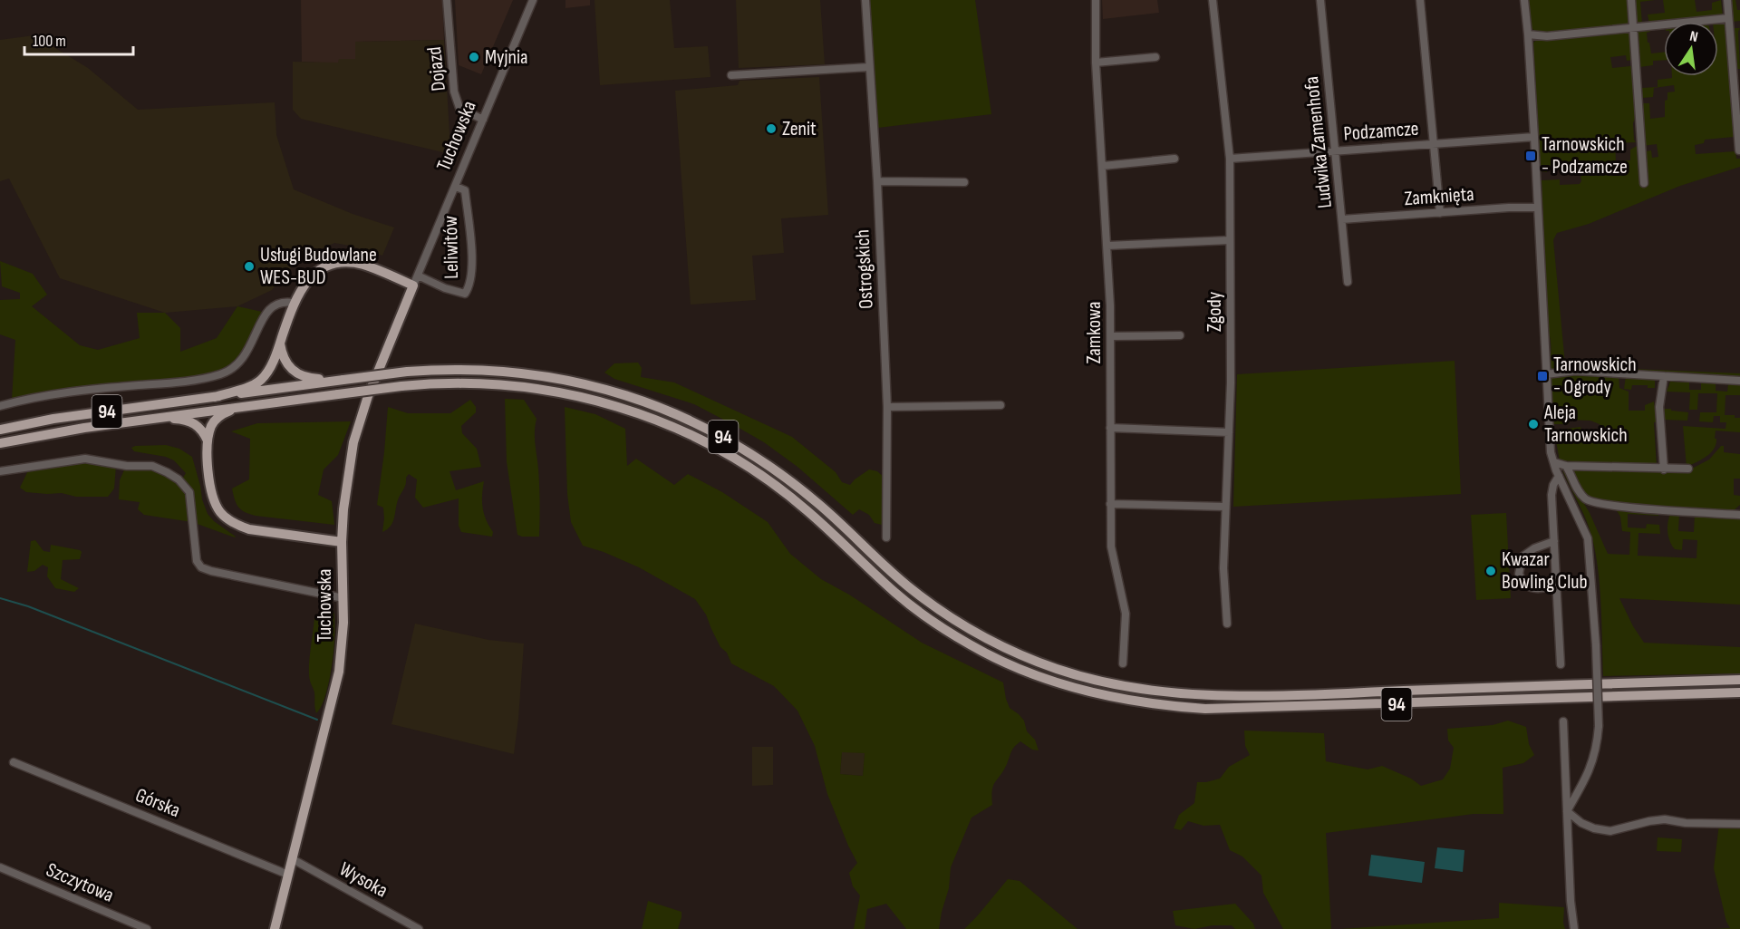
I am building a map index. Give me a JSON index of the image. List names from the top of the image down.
{
  "streets": {
    "main road": ["Tuchowska", "94"],
    "street": [
      "Dojazd",
      "Podzamcze",
      "Ludwika Zamenhofa",
      "Zamknięta",
      "Leliwitów",
      "Ostrogskich",
      "Zgody",
      "Zamkowa",
      "Górska",
      "Wysoka",
      "Szczytowa"
    ]
  },
  "crossings": [
    ["Dojazd", "Tuchowska"],
    ["Podzamcze", "Ludwika Zamenhofa"],
    ["Podzamcze", "Zgody"],
    ["Tuchowska", "Leliwitów"],
    ["Tuchowska", "Górska"],
    ["Tuchowska", "Wysoka"],
    ["Ludwika Zamenhofa", "Zamknięta"]
  ],
  "places": {
    "other": [
      "Myjnia",
      "Zenit",
      "Usługi Budowlane WES-BUD",
      "Aleja Tarnowskich",
      "Kwazar Bowling Club"
    ],
    "transit": ["Tarnowskich - Podzamcze", "Tarnowskich - Ogrody"]
  },
  "scale_bar": "100 m",
  "north": "top"
}
